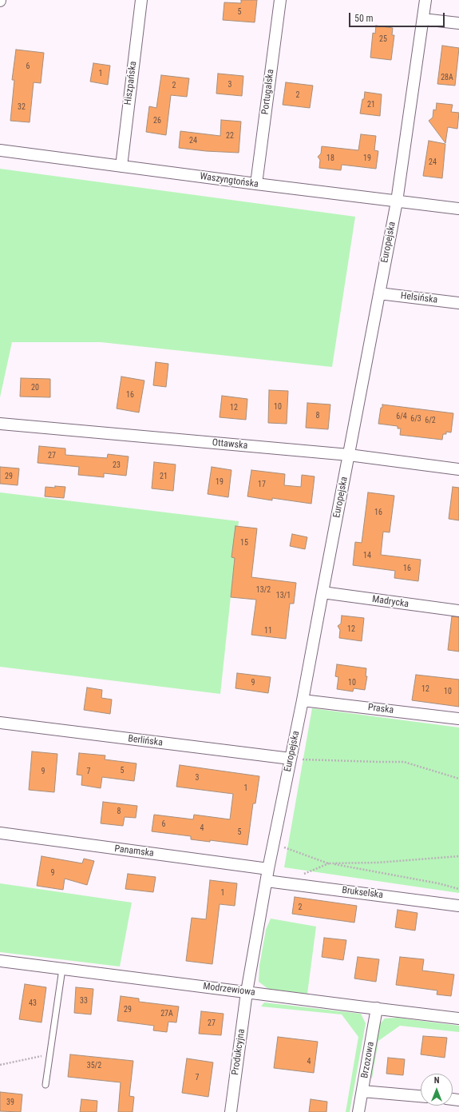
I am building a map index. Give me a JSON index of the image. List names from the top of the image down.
{
  "streets": {
    "street": [
      "Hiszpańska",
      "Portugalska",
      "Waszyngtońska",
      "Europejska",
      "Helsińska",
      "Ottawska",
      "Madrycka",
      "Praska",
      "Berlińska",
      "Panamska",
      "Brukselska",
      "Modrzewiowa",
      "Produkcyjna",
      "Brzozowa"
    ]
  },
  "crossings": [
    ["Hiszpańska", "Waszyngtońska"],
    ["Portugalska", "Waszyngtońska"],
    ["Waszyngtońska", "Europejska"],
    ["Europejska", "Helsińska"],
    ["Europejska", "Ottawska"],
    ["Europejska", "Madrycka"],
    ["Europejska", "Praska"],
    ["Europejska", "Berlińska"],
    ["Europejska", "Panamska"],
    ["Europejska", "Brukselska"],
    ["Europejska", "Modrzewiowa"],
    ["Europejska", "Produkcyjna"],
    ["Modrzewiowa", "Produkcyjna"],
    ["Modrzewiowa", "Brzozowa"]
  ],
  "house_numbers": [
    "5",
    "25",
    "6",
    "1",
    "28A",
    "3",
    "2",
    "2",
    "21",
    "32",
    "26",
    "22",
    "24",
    "18",
    "19",
    "24",
    "20",
    "16",
    "10",
    "12",
    "8",
    "6/4",
    "6/3",
    "6/2",
    "27",
    "23",
    "29",
    "21",
    "19",
    "17",
    "16",
    "15",
    "14",
    "16",
    "13/2",
    "13/1",
    "12",
    "11",
    "9",
    "10",
    "12",
    "10",
    "5",
    "9",
    "7",
    "3",
    "1",
    "8",
    "6",
    "4",
    "5",
    "9",
    "1",
    "2",
    "33",
    "43",
    "29",
    "27A",
    "27",
    "4",
    "35/2",
    "7",
    "39"
  ],
  "scale_bar": "50 m",
  "north": "top"
}
